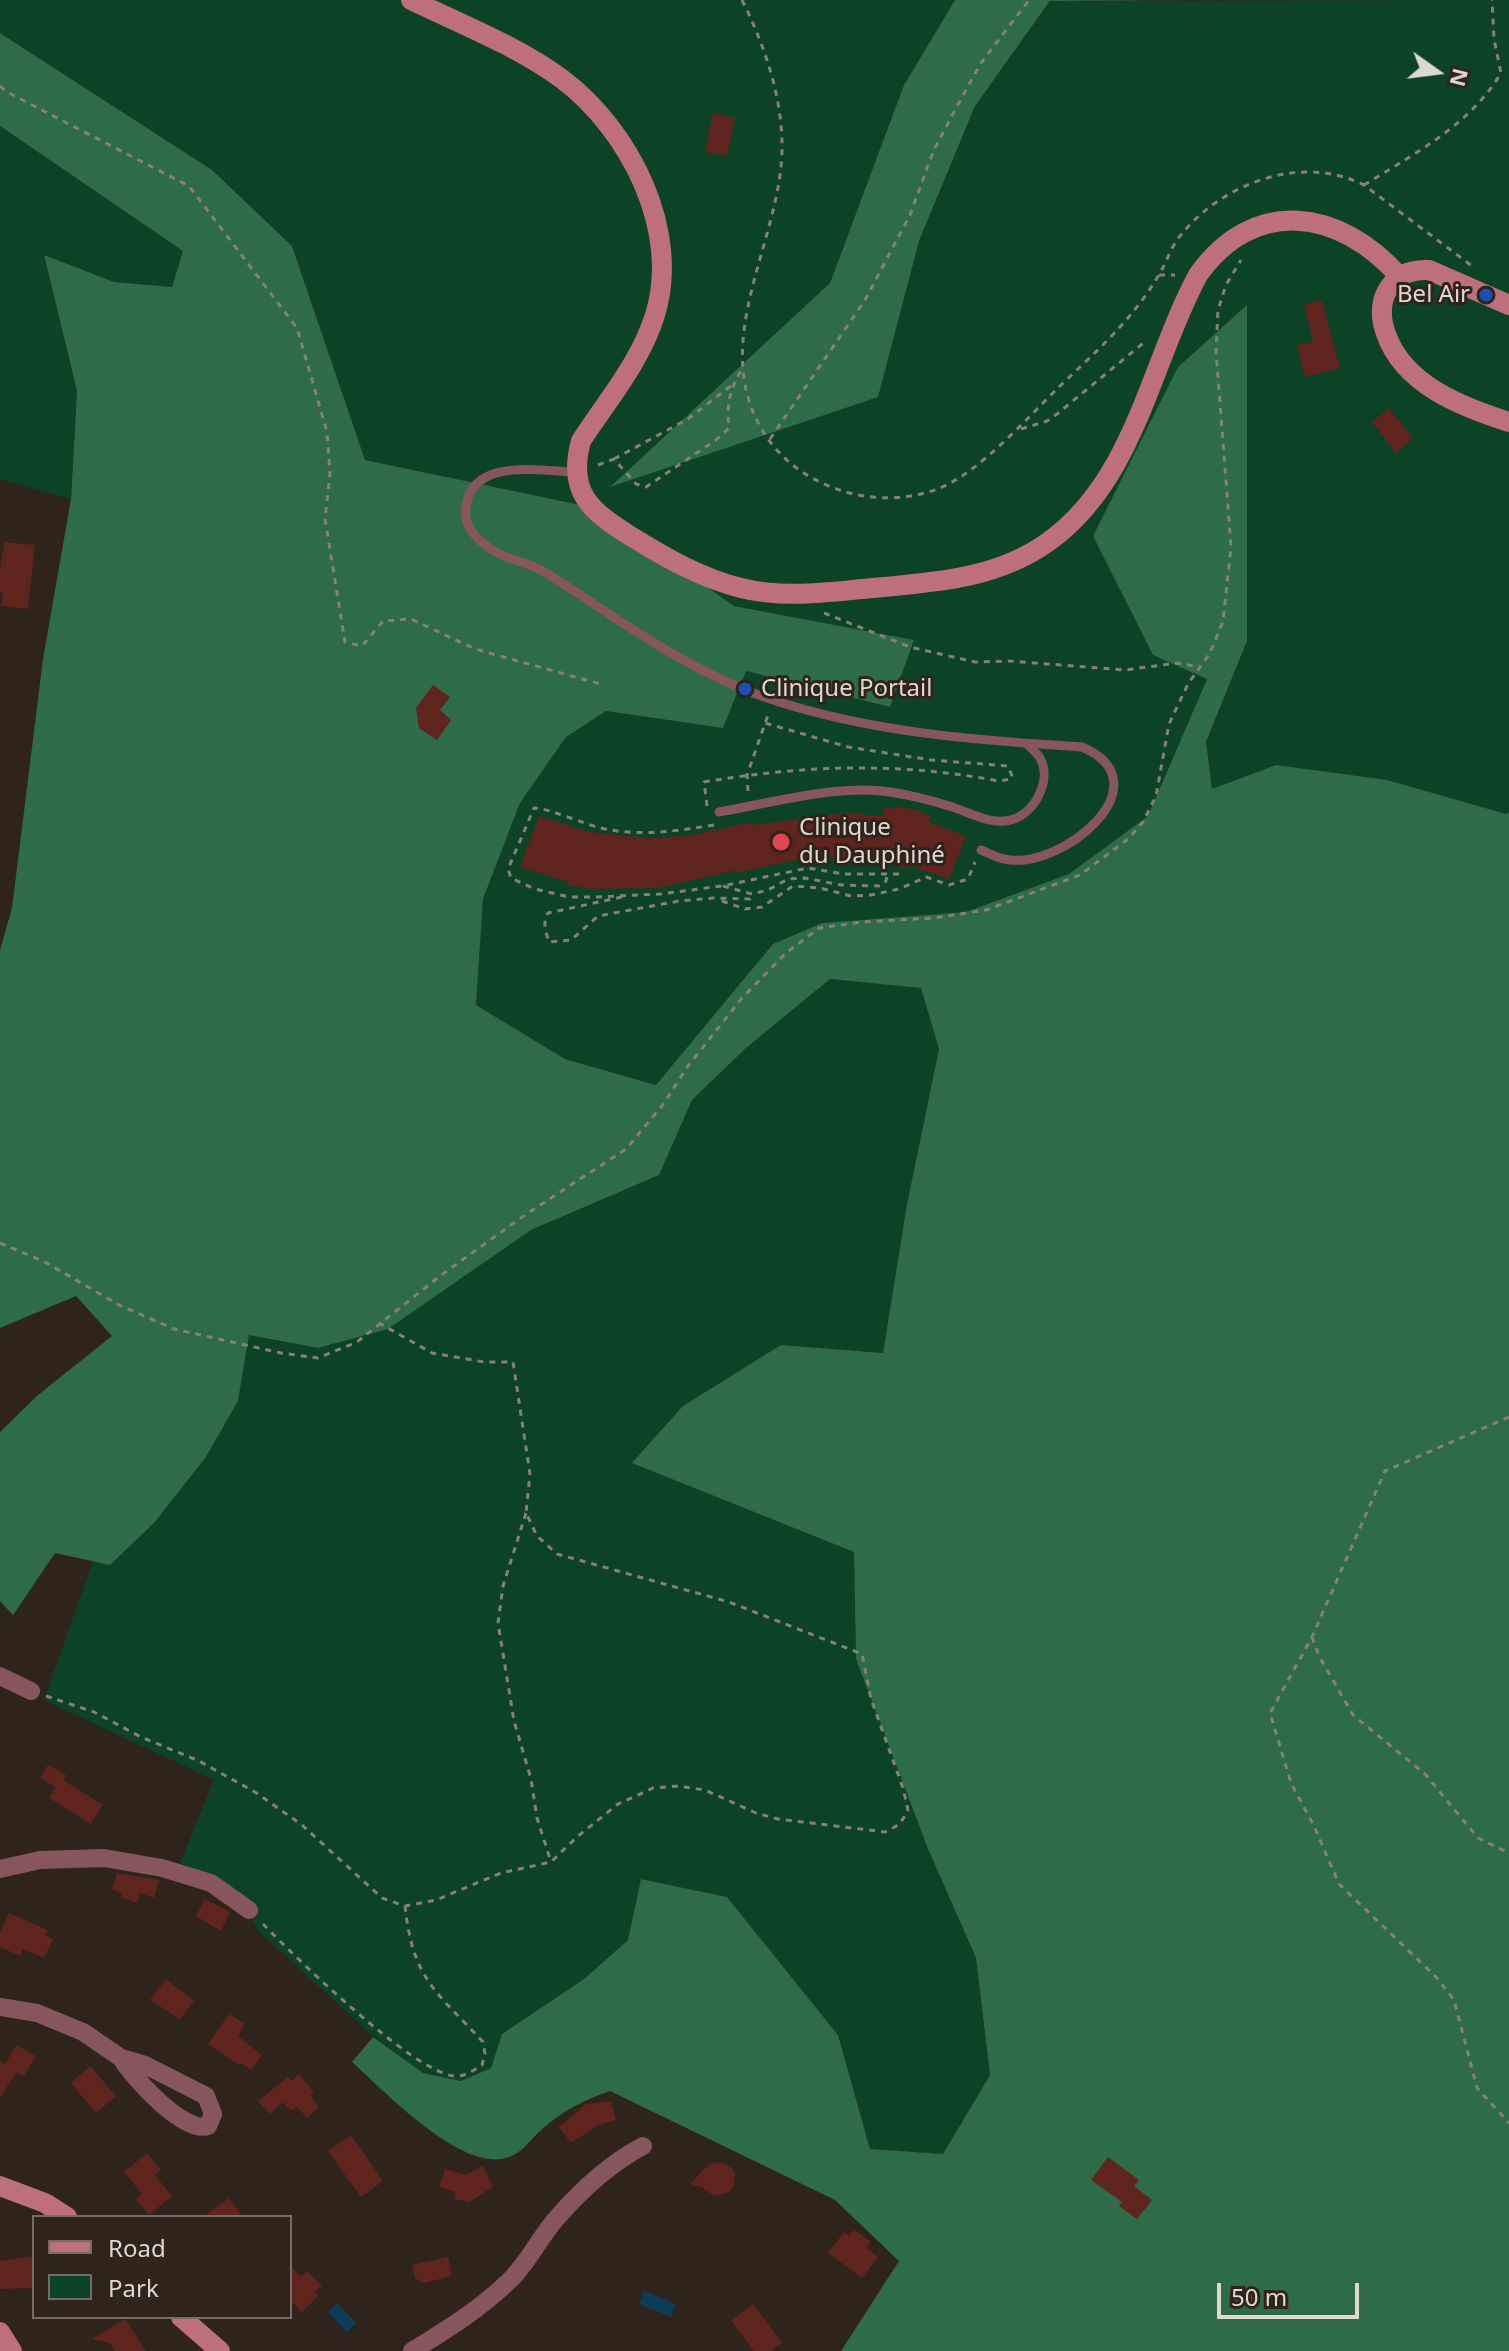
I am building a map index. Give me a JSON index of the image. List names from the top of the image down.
{
  "places": ["Bel Air", "Clinique Portail", "Clinique du Dauphiné"],
  "legend": ["Road", "Park"],
  "scale_bar": "50 m",
  "north": "right"
}
